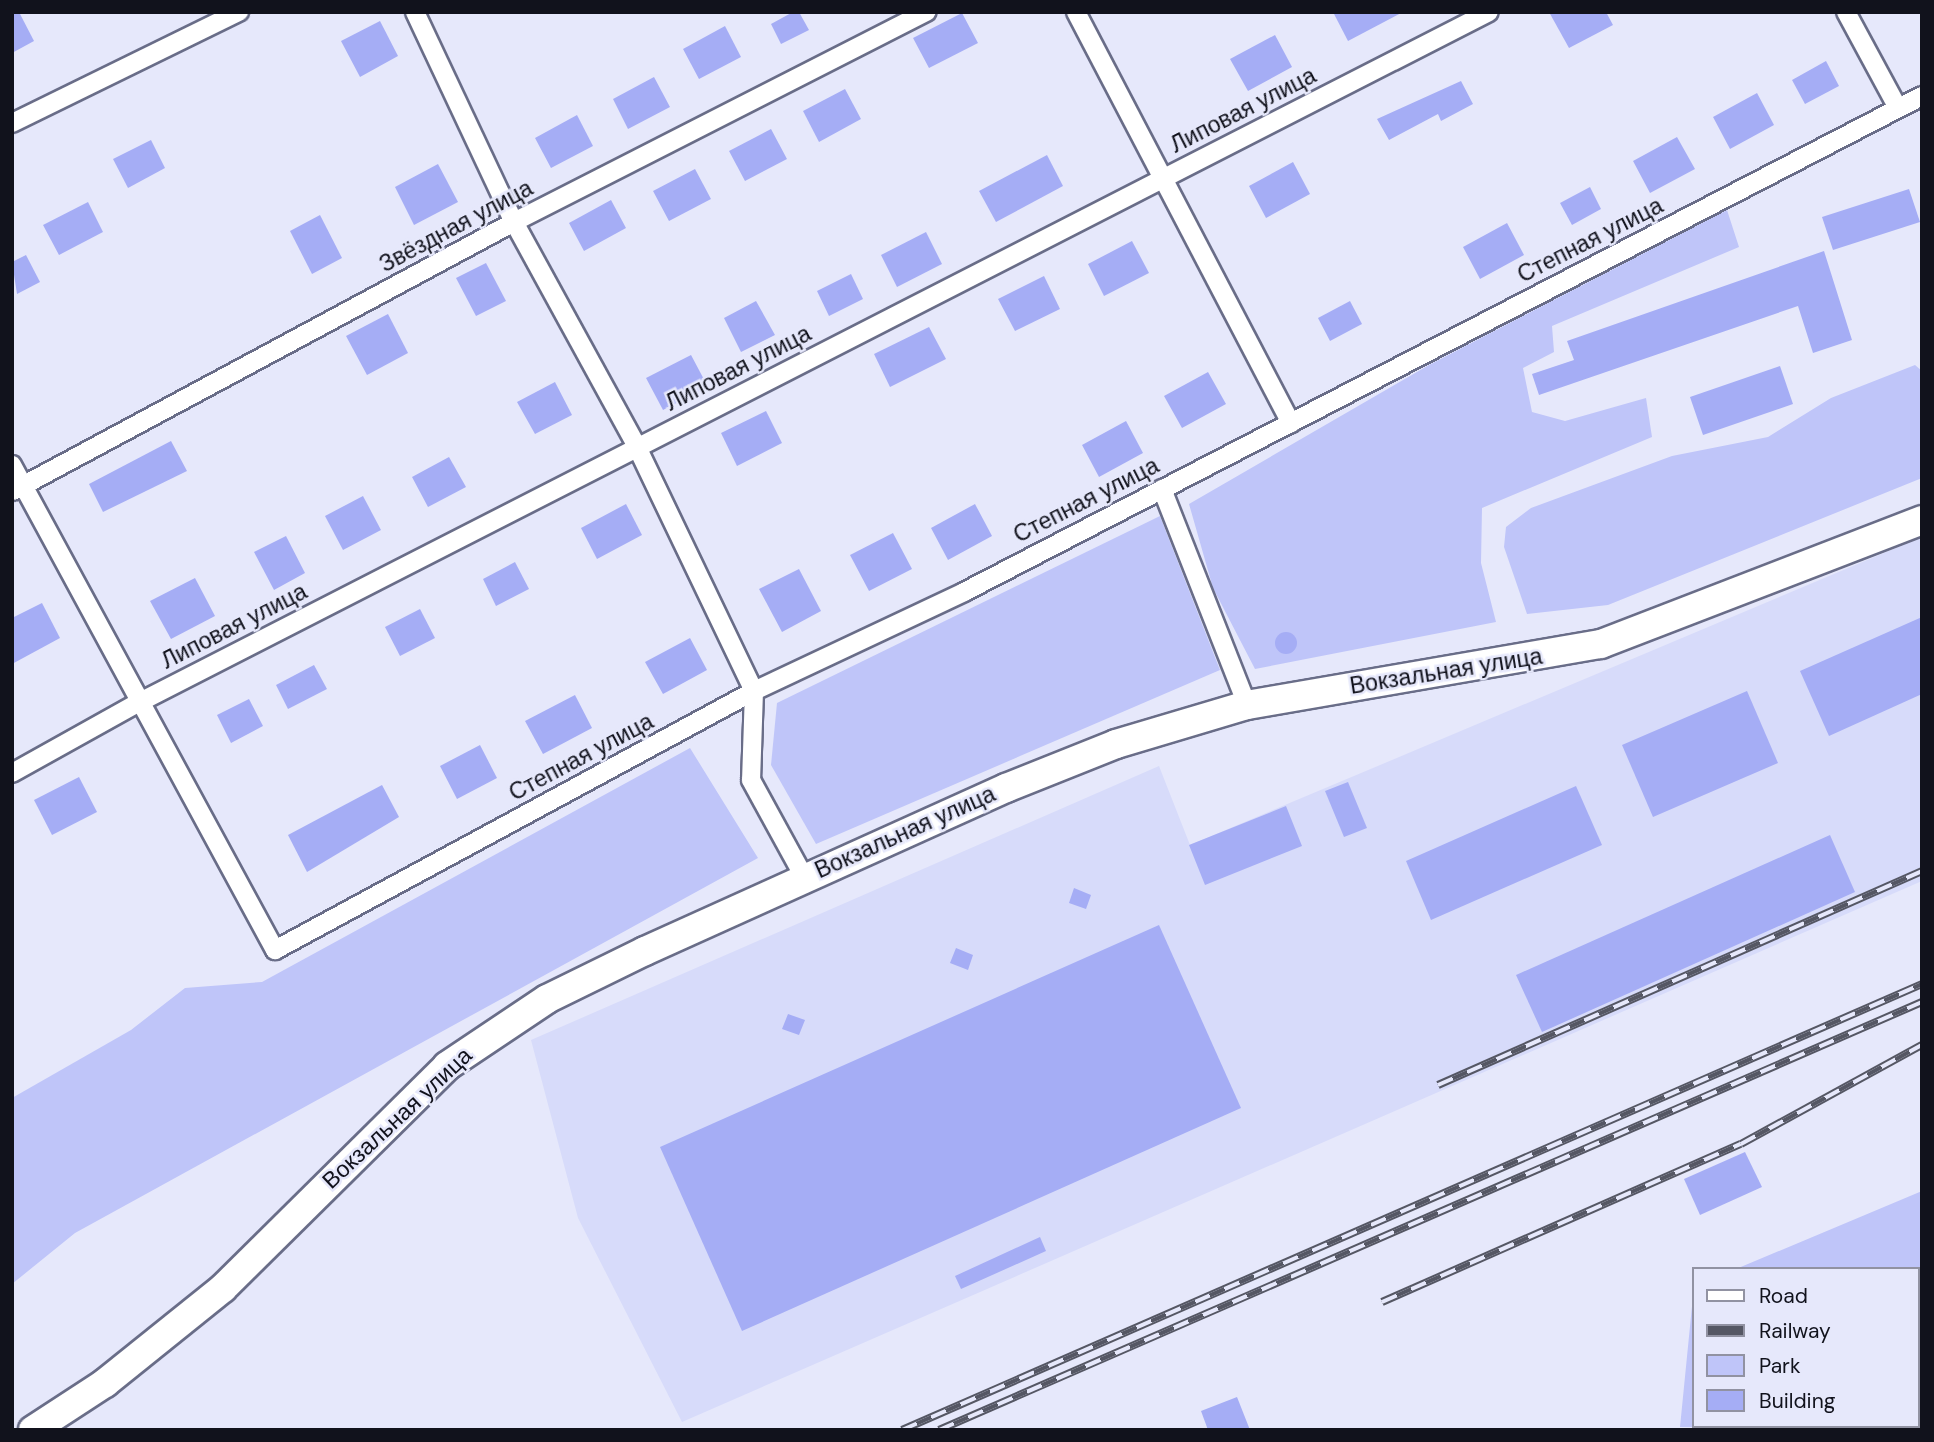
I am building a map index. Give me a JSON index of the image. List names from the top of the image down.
{
  "streets": {
    "main road": ["Вокзальная улица"],
    "street": ["Липовая улица", "Звёздная улица", "Степная улица"]
  },
  "crossings": [
    ["Липовая улица", "Степная улица"]
  ],
  "legend": [
    "Road",
    "Railway",
    "Park",
    "Building"
  ]
}
